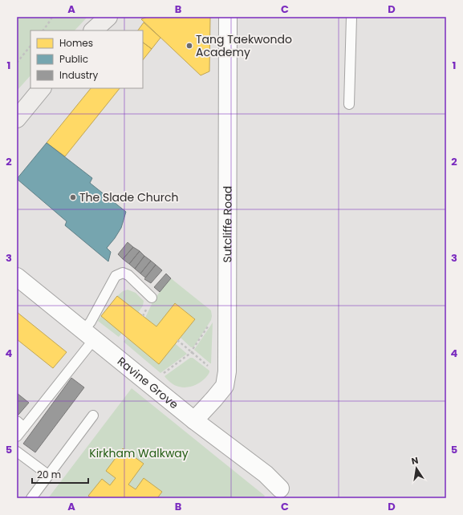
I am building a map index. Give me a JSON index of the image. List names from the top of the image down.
{
  "streets": {
    "street": ["Sutcliffe Road", "Ravine Grove"]
  },
  "crossings": [
    ["Sutcliffe Road", "Ravine Grove"]
  ],
  "parks": ["Kirkham Walkway"],
  "places": ["Tang Taekwondo Academy", "The Slade Church"],
  "legend": ["Homes", "Public", "Industry"],
  "scale_bar": "20 m",
  "north": "top",
  "grid": {
    "columns": [
      "A",
      "B",
      "C",
      "D"
    ],
    "rows": [
      "1",
      "2",
      "3",
      "4",
      "5"
    ]
  }
}
